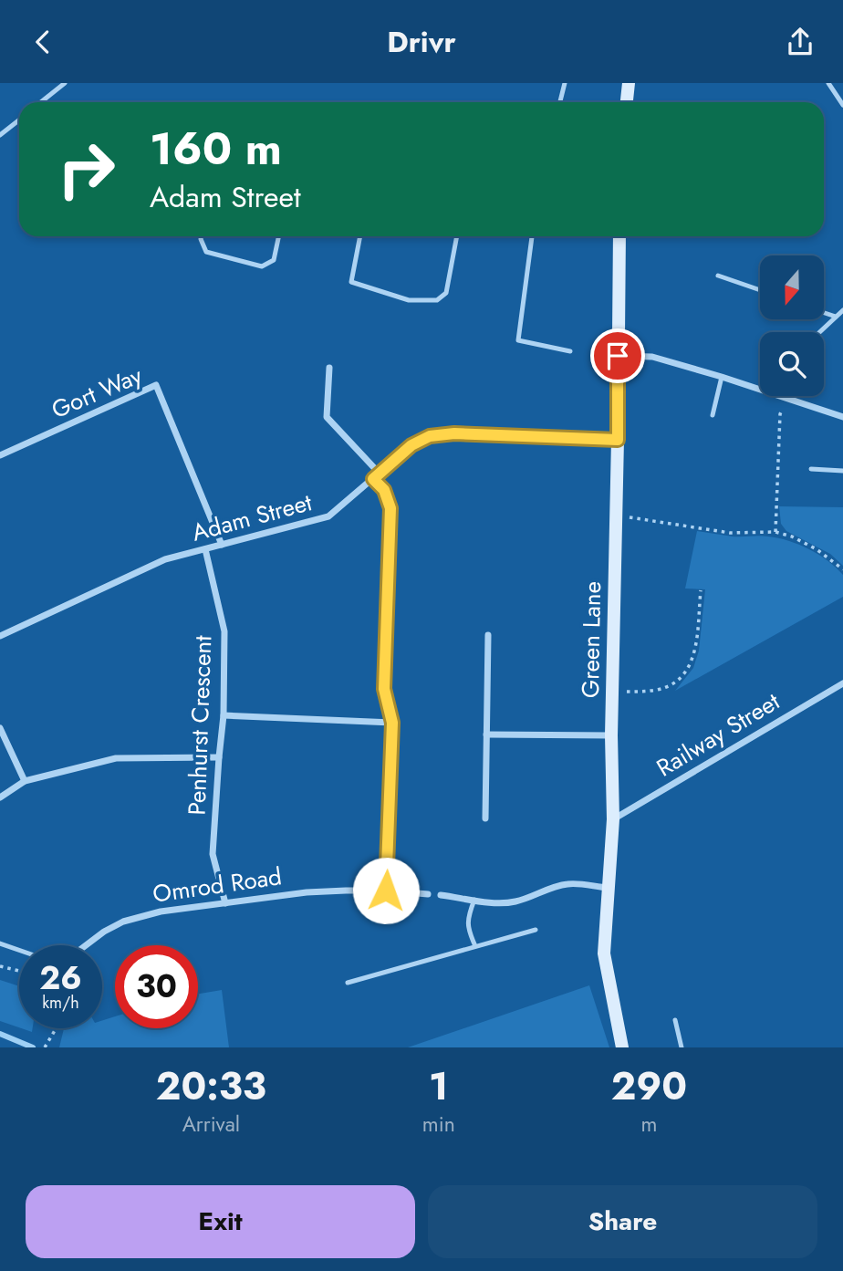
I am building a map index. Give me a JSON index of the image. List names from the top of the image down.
{
  "streets": {
    "street": [
      "Gort Way",
      "Adam Street",
      "Green Lane",
      "Penhurst Crescent",
      "Railway Street",
      "Omrod Road"
    ]
  },
  "crossings": [
    ["Gort Way", "Adam Street"],
    ["Adam Street", "Green Lane"],
    ["Adam Street", "Penhurst Crescent"],
    ["Green Lane", "Railway Street"],
    ["Penhurst Crescent", "Omrod Road"]
  ],
  "north": "bottom",
  "page": {
    "header": "Drivr",
    "turn": ["160 m", "Adam Street"],
    "speed": "26 km/h",
    "limit": "30",
    "eta": [
      "20:33",
      "Arrival",
      "1",
      "min",
      "290",
      "m"
    ],
    "buttons": ["Exit", "Share"]
  }
}
